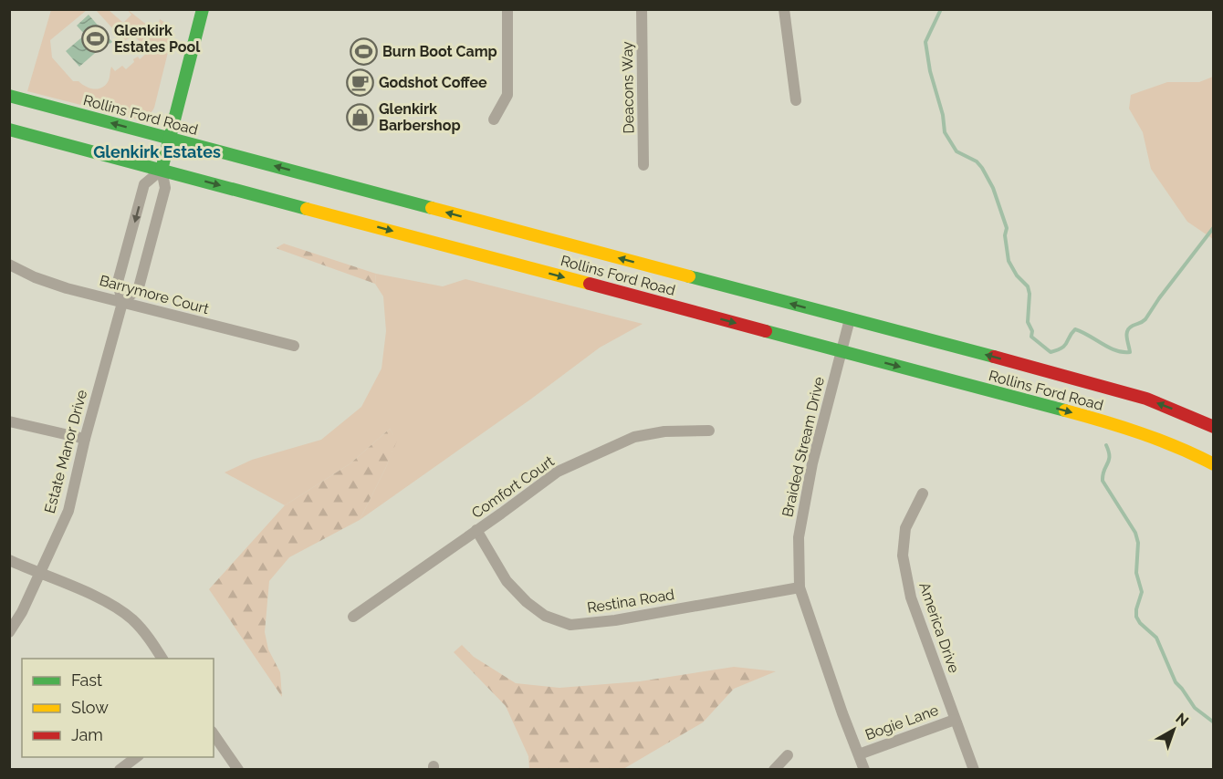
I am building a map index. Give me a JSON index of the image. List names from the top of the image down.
{
  "streets": {
    "main road": ["Rollins Ford Road", "Estate Manor Drive"],
    "street": [
      "Deacons Way",
      "Barrymore Court",
      "Braided Stream Drive",
      "Comfort Court",
      "Restina Road",
      "America Drive",
      "Bogie Lane"
    ]
  },
  "crossings": [
    ["Rollins Ford Road", "Braided Stream Drive"],
    ["Rollins Ford Road", "Estate Manor Drive"],
    ["Barrymore Court", "Estate Manor Drive"],
    ["Braided Stream Drive", "Restina Road"],
    ["Braided Stream Drive", "Bogie Lane"],
    ["Comfort Court", "Restina Road"],
    ["America Drive", "Bogie Lane"]
  ],
  "districts": ["Glenkirk Estates"],
  "places": {
    "sports": ["Glenkirk Estates Pool", "Burn Boot Camp"],
    "cafe": ["Godshot Coffee"],
    "shop": ["Glenkirk Barbershop"]
  },
  "legend": ["Fast", "Slow", "Jam"],
  "north": "top right"
}
